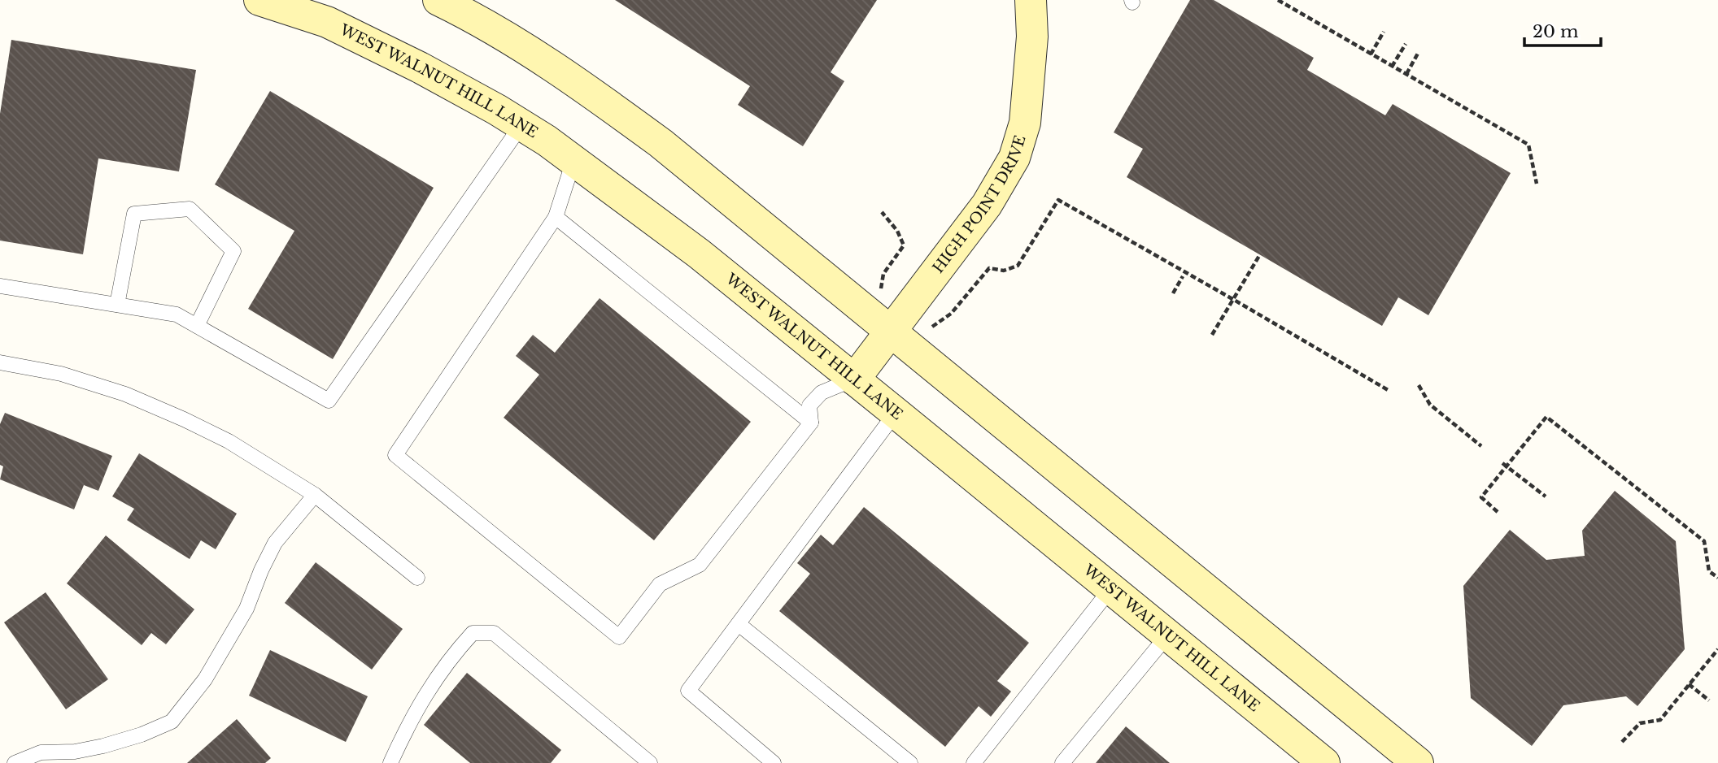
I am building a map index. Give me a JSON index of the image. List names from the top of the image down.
{
  "streets": {
    "main road": ["WEST WALNUT HILL LANE", "HIGH POINT DRIVE"]
  },
  "crossings": [
    ["WEST WALNUT HILL LANE", "HIGH POINT DRIVE"]
  ],
  "scale_bar": "20 m"
}
